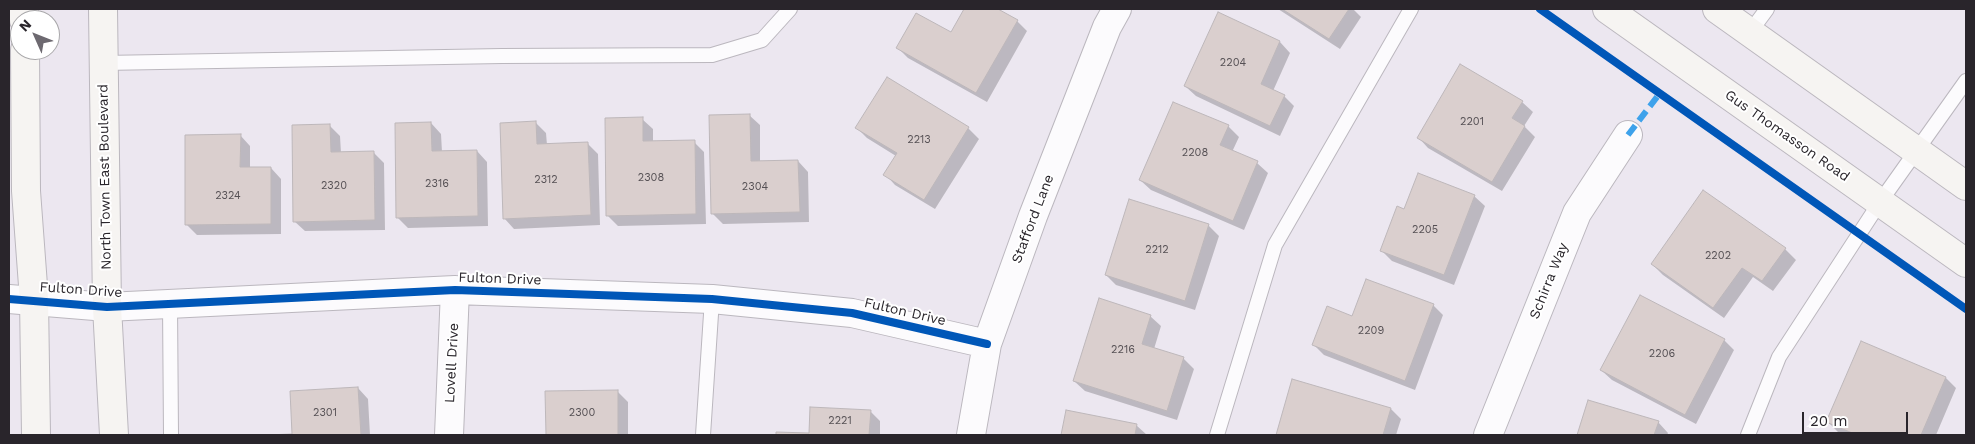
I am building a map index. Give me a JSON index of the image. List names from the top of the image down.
{
  "streets": {
    "main road": ["Gus Thomasson Road", "North Town East Boulevard"],
    "street": [
      "Stafford Lane",
      "Fulton Drive",
      "Schirra Way",
      "Lovell Drive"
    ]
  },
  "crossings": [
    ["North Town East Boulevard", "Fulton Drive"],
    ["Stafford Lane", "Fulton Drive"],
    ["Fulton Drive", "Lovell Drive"]
  ],
  "house_numbers": [
    "2204",
    "2201",
    "2213",
    "2208",
    "2308",
    "2312",
    "2316",
    "2320",
    "2304",
    "2324",
    "2205",
    "2212",
    "2202",
    "2209",
    "2216",
    "2206",
    "2301",
    "2300",
    "2221"
  ],
  "scale_bar": "20 m",
  "north": "top left"
}
